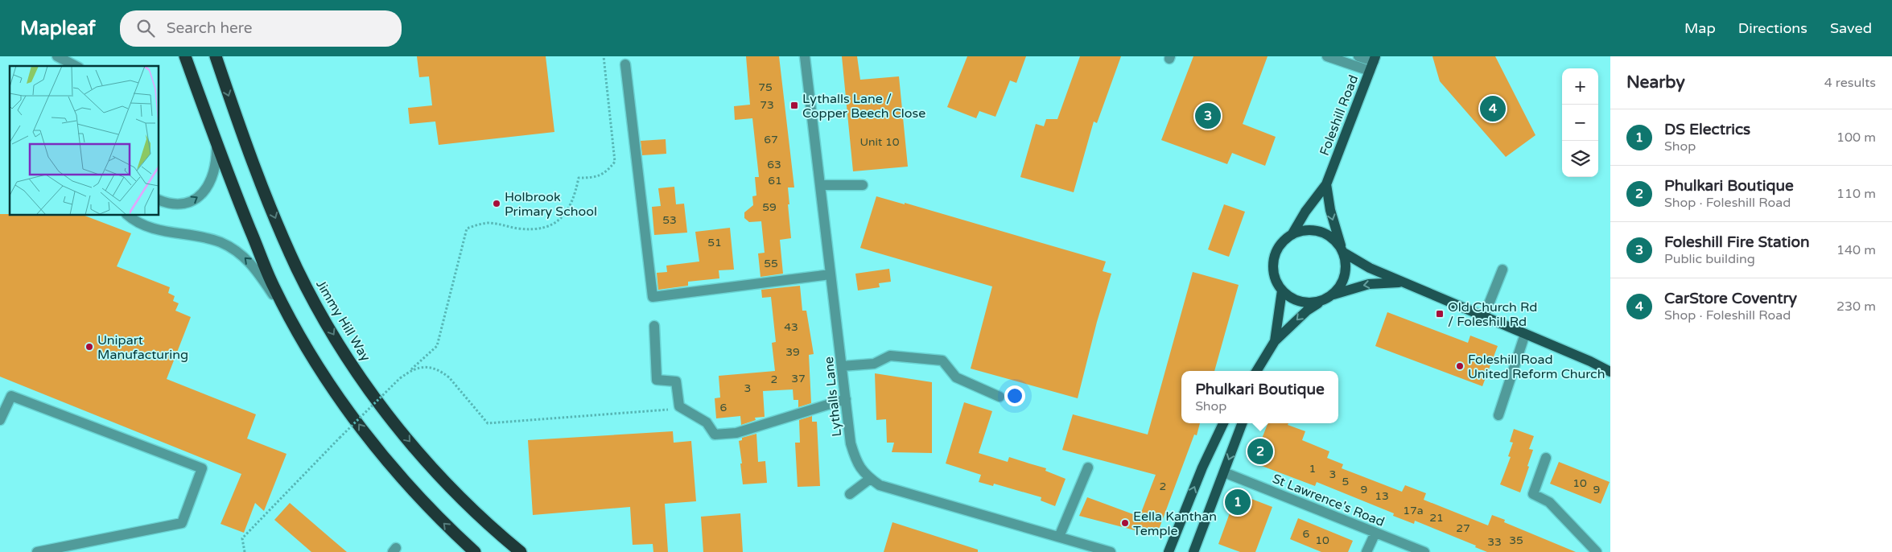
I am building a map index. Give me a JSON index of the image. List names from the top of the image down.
{
  "streets": {
    "highway": ["Jimmy Hill Way"],
    "main road": ["Foleshill Road"],
    "street": ["Lythalls Lane", "St Lawrence's Road"]
  },
  "places": {
    "transit": ["Lythalls Lane / Copper Beech Close", "Old Church Rd / Foleshill Rd"],
    "other": [
      "Holbrook Primary School",
      "Unipart Manufacturing",
      "Foleshill Road United Reform Church",
      "Eella Kanthan Temple"
    ]
  },
  "house_numbers": [
    "75",
    "73",
    "67",
    "Unit 10",
    "63",
    "61",
    "59",
    "53",
    "51",
    "55",
    "43",
    "39",
    "37",
    "2",
    "3",
    "6",
    "1",
    "3",
    "5",
    "10",
    "2",
    "9",
    "9",
    "13",
    "17a",
    "21",
    "27",
    "6",
    "10",
    "35",
    "33"
  ],
  "page": {
    "header": "Mapleaf",
    "search": "Search here",
    "nav": ["Map", "Directions", "Saved"],
    "heading": ["Nearby", "4 results"],
    "map_buttons": ["+", "−"],
    "pins": [
      "4",
      "3",
      "2",
      "1"
    ],
    "list": [
      {
        "mark": "1",
        "name": "DS Electrics",
        "note": "Shop",
        "value": "100 m"
      },
      {
        "mark": "2",
        "name": "Phulkari Boutique",
        "note": "Shop · Foleshill Road",
        "value": "110 m"
      },
      {
        "mark": "3",
        "name": "Foleshill Fire Station",
        "note": "Public building",
        "value": "140 m"
      },
      {
        "mark": "4",
        "name": "CarStore Coventry",
        "note": "Shop · Foleshill Road",
        "value": "230 m"
      }
    ],
    "popup": ["Phulkari Boutique", "Shop"]
  }
}
